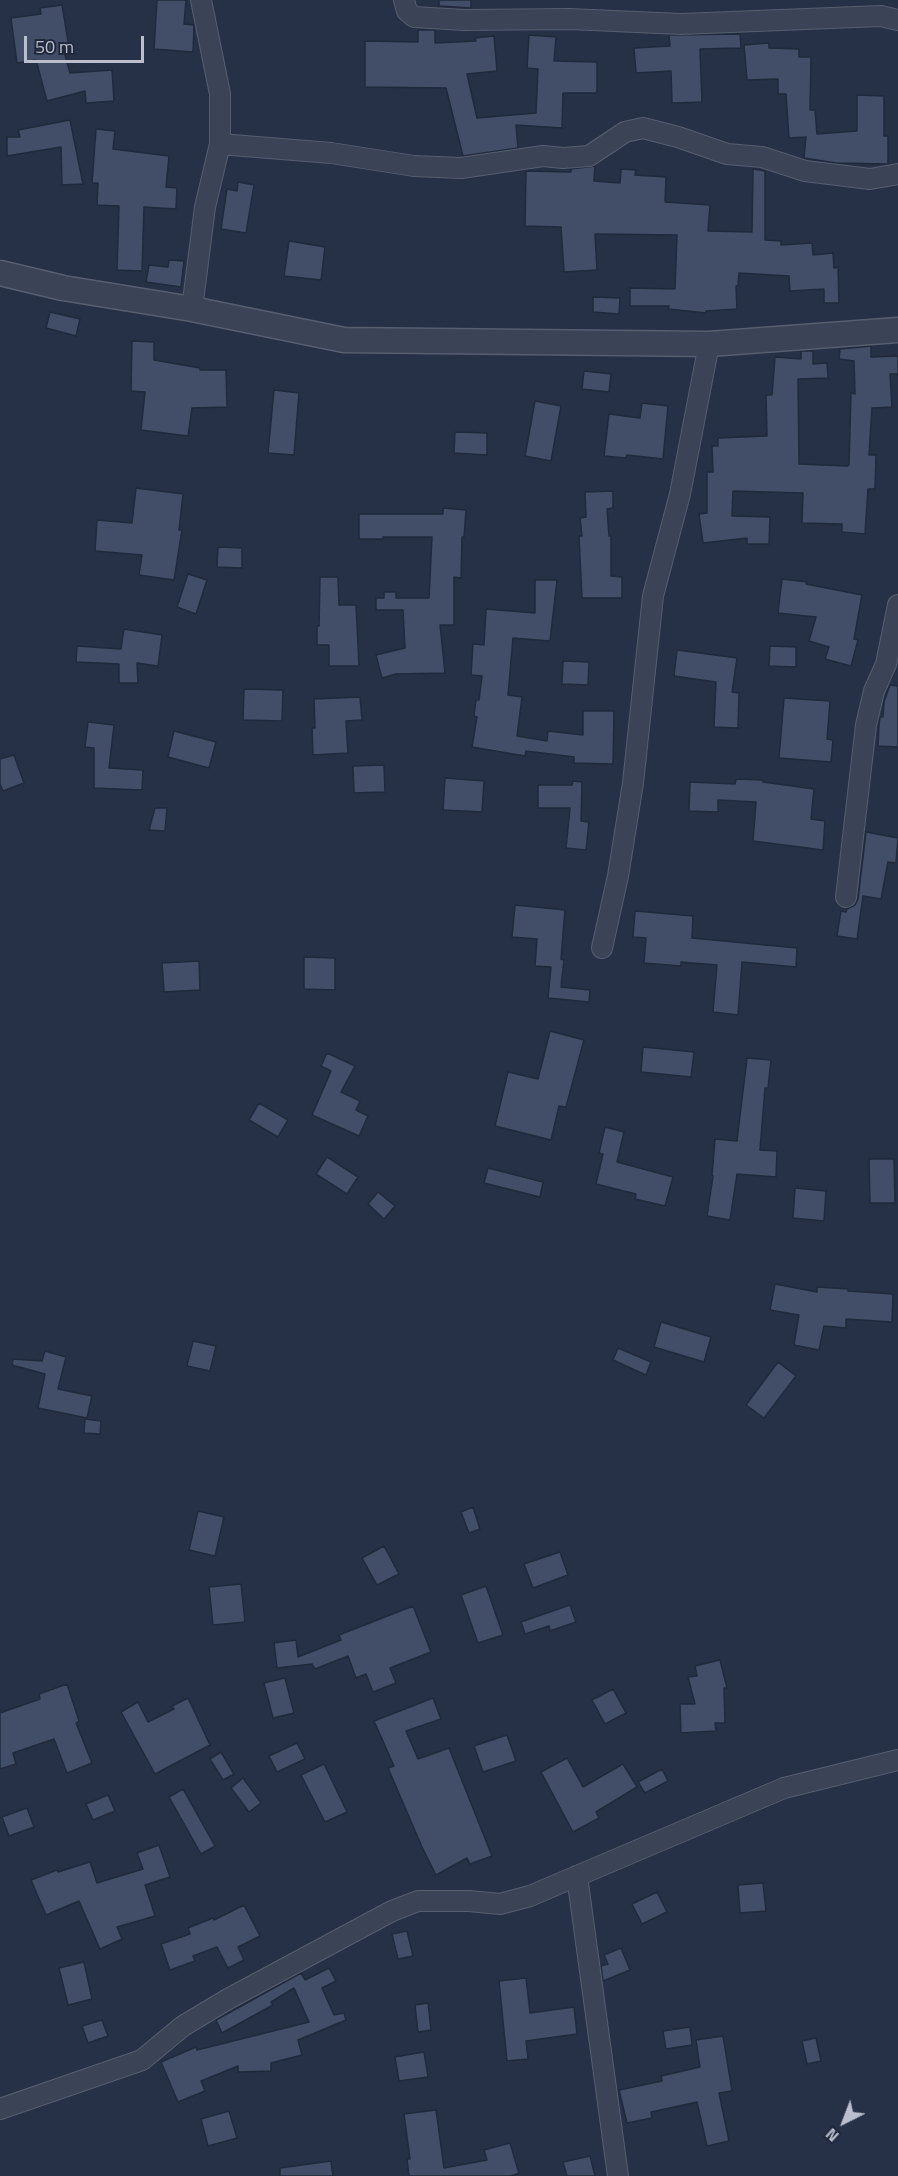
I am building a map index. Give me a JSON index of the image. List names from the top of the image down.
{
  "scale_bar": "50 m",
  "north": "bottom left"
}
